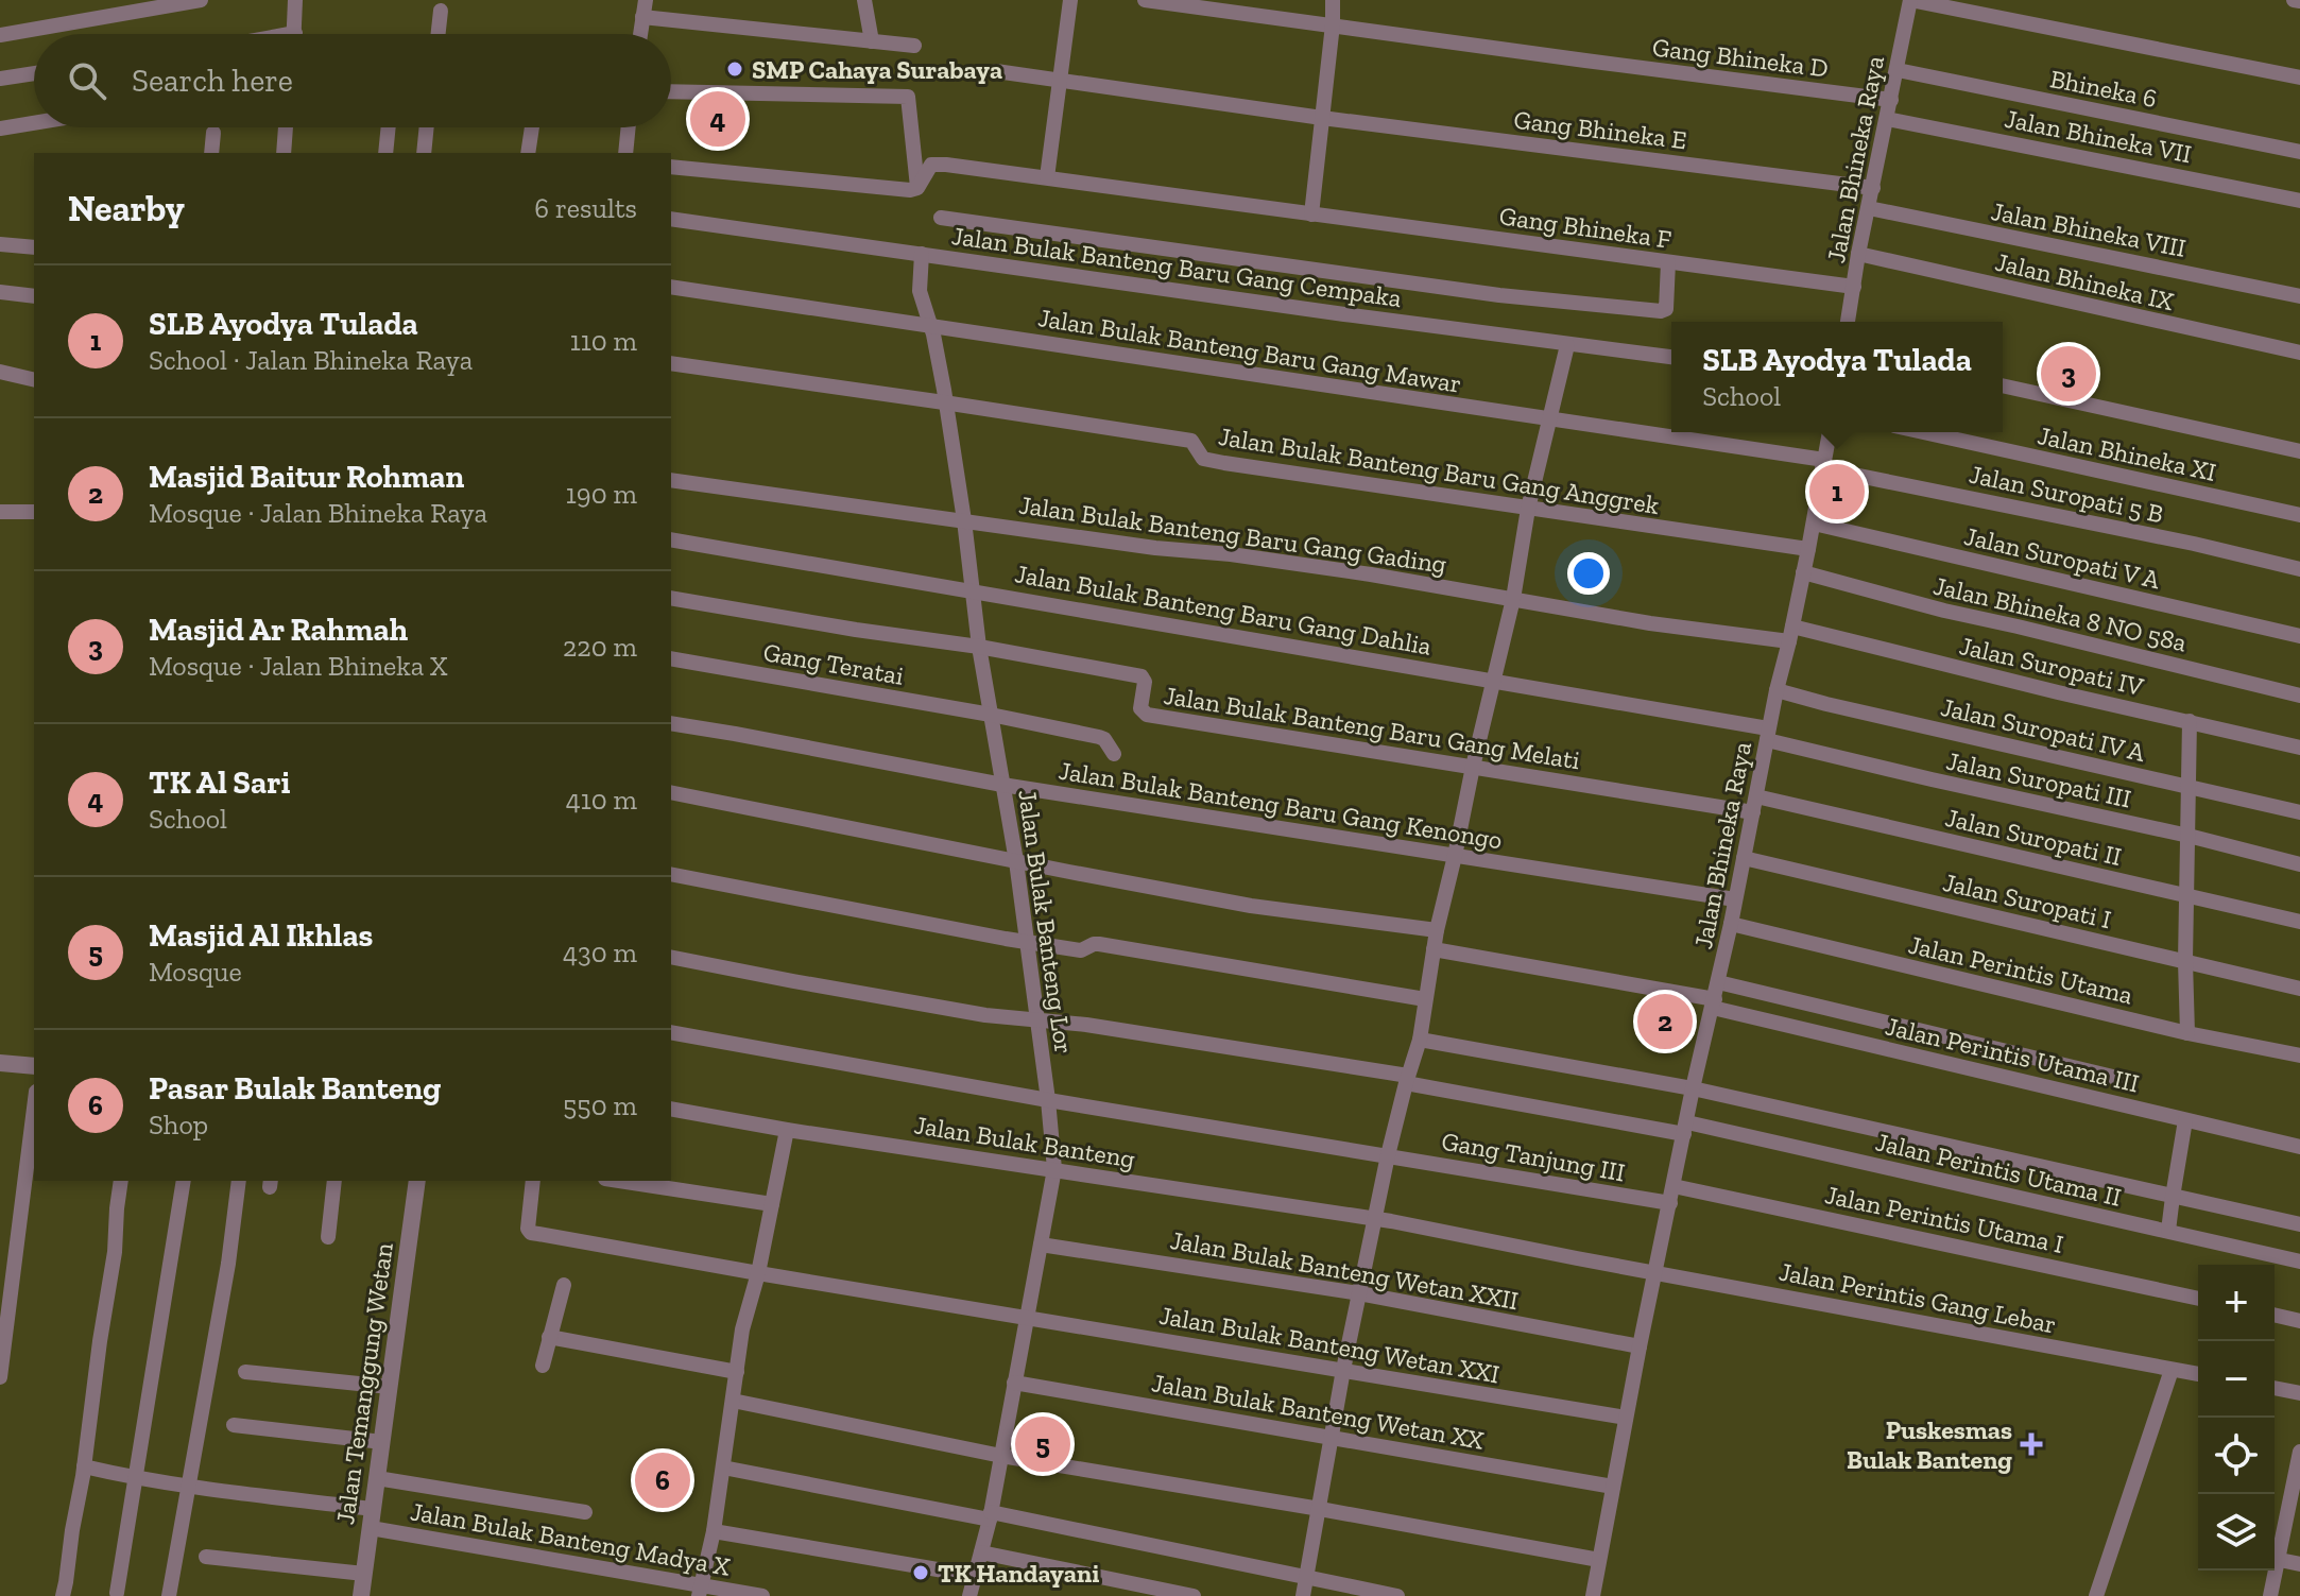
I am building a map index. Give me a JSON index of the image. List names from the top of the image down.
{
  "streets": {
    "street": [
      "Gang Bhineka D",
      "Bhineka 6",
      "Gang Bhineka E",
      "Jalan Bhineka VII",
      "Jalan Bhineka Raya",
      "Gang Bhineka F",
      "Jalan Bhineka VIII",
      "Jalan Bulak Banteng Baru Gang Cempaka",
      "Jalan Bhineka IX",
      "Jalan Bulak Banteng Baru Gang Mawar",
      "Jalan Bhineka XI",
      "Jalan Bulak Banteng Baru Gang Anggrek",
      "Jalan Suropati 5 B",
      "Jalan Bulak Banteng Baru Gang Gading",
      "Jalan Suropati V A",
      "Jalan Bulak Banteng Baru Gang Dahlia",
      "Jalan Bhineka 8 NO 58a",
      "Gang Teratai",
      "Jalan Suropati IV",
      "Jalan Bulak Banteng Baru Gang Melati",
      "Jalan Suropati IV A",
      "Jalan Suropati III",
      "Jalan Bulak Banteng Baru Gang Kenongo",
      "Jalan Suropati II",
      "Jalan Suropati I",
      "Jalan Bulak Banteng Lor",
      "Jalan Perintis Utama",
      "Jalan Perintis Utama III",
      "Jalan Bulak Banteng",
      "Gang Tanjung III",
      "Jalan Perintis Utama II",
      "Jalan Perintis Utama I",
      "Jalan Bulak Banteng Wetan XXII",
      "Jalan Perintis Gang Lebar",
      "Jalan Bulak Banteng Wetan XXI",
      "Jalan Temanggung Wetan",
      "Jalan Bulak Banteng Wetan XX",
      "Jalan Bulak Banteng Madya X"
    ]
  },
  "crossings": [
    ["Gang Bhineka D", "Jalan Bhineka Raya"],
    ["Bhineka 6", "Jalan Bhineka Raya"],
    ["Gang Bhineka E", "Jalan Bhineka Raya"],
    ["Jalan Bhineka VII", "Jalan Bhineka Raya"],
    ["Jalan Bhineka Raya", "Gang Bhineka F"],
    ["Jalan Bhineka Raya", "Jalan Bhineka VIII"],
    ["Jalan Bhineka Raya", "Jalan Bhineka IX"],
    ["Jalan Bhineka Raya", "Jalan Bulak Banteng Baru Gang Mawar"],
    ["Jalan Bhineka Raya", "Jalan Bulak Banteng Baru Gang Anggrek"],
    ["Jalan Bhineka Raya", "Jalan Suropati 5 B"],
    ["Jalan Bhineka Raya", "Jalan Bulak Banteng Baru Gang Gading"],
    ["Jalan Bhineka Raya", "Jalan Suropati V A"],
    ["Jalan Bhineka Raya", "Jalan Bulak Banteng Baru Gang Dahlia"],
    ["Jalan Bhineka Raya", "Jalan Bhineka 8 NO 58a"],
    ["Jalan Bhineka Raya", "Jalan Suropati IV"],
    ["Jalan Bhineka Raya", "Jalan Bulak Banteng Baru Gang Melati"],
    ["Jalan Bhineka Raya", "Jalan Suropati IV A"],
    ["Jalan Bhineka Raya", "Jalan Suropati III"],
    ["Jalan Bhineka Raya", "Jalan Bulak Banteng Baru Gang Kenongo"],
    ["Jalan Bhineka Raya", "Jalan Suropati II"],
    ["Jalan Bhineka Raya", "Jalan Suropati I"],
    ["Jalan Bhineka Raya", "Jalan Perintis Utama"],
    ["Jalan Bhineka Raya", "Jalan Perintis Utama III"],
    ["Jalan Bhineka Raya", "Jalan Bulak Banteng"],
    ["Jalan Bhineka Raya", "Gang Tanjung III"],
    ["Jalan Bhineka Raya", "Jalan Perintis Utama II"],
    ["Jalan Bhineka Raya", "Jalan Perintis Utama I"],
    ["Jalan Bhineka Raya", "Jalan Bulak Banteng Wetan XXII"],
    ["Jalan Bhineka Raya", "Jalan Perintis Gang Lebar"],
    ["Jalan Bhineka Raya", "Jalan Bulak Banteng Wetan XXI"],
    ["Jalan Bhineka Raya", "Jalan Bulak Banteng Wetan XX"],
    ["Jalan Bulak Banteng Baru Gang Cempaka", "Jalan Bulak Banteng Lor"],
    ["Jalan Bulak Banteng Baru Gang Mawar", "Jalan Suropati 5 B"],
    ["Jalan Bulak Banteng Baru Gang Mawar", "Jalan Bulak Banteng Lor"],
    ["Jalan Bulak Banteng Baru Gang Anggrek", "Jalan Bulak Banteng Lor"],
    ["Jalan Bulak Banteng Baru Gang Gading", "Jalan Suropati IV"],
    ["Jalan Bulak Banteng Baru Gang Gading", "Jalan Bulak Banteng Lor"],
    ["Jalan Bulak Banteng Baru Gang Dahlia", "Jalan Suropati III"],
    ["Jalan Bulak Banteng Baru Gang Dahlia", "Jalan Bulak Banteng Lor"],
    ["Gang Teratai", "Jalan Bulak Banteng Lor"],
    ["Jalan Bulak Banteng Baru Gang Melati", "Jalan Bulak Banteng Lor"],
    ["Jalan Bulak Banteng Baru Gang Kenongo", "Jalan Bulak Banteng Lor"],
    ["Jalan Bulak Banteng Lor", "Jalan Bulak Banteng"],
    ["Jalan Bulak Banteng Lor", "Gang Tanjung III"],
    ["Jalan Bulak Banteng Lor", "Jalan Perintis Utama II"],
    ["Jalan Bulak Banteng Lor", "Jalan Bulak Banteng Wetan XXII"],
    ["Jalan Bulak Banteng Lor", "Jalan Bulak Banteng Wetan XXI"],
    ["Jalan Bulak Banteng Lor", "Jalan Bulak Banteng Wetan XX"],
    ["Jalan Bulak Banteng", "Jalan Perintis Gang Lebar"],
    ["Jalan Temanggung Wetan", "Jalan Bulak Banteng Madya X"]
  ],
  "places": {
    "other": ["SMP Cahaya Surabaya", "TK Handayani"],
    "health": ["Puskesmas Bulak Banteng"]
  },
  "page": {
    "search": "Search here",
    "pins": [
      "4",
      "3",
      "1",
      "2",
      "5",
      "6"
    ],
    "heading": ["Nearby", "6 results"],
    "list": [
      {
        "mark": "1",
        "name": "SLB Ayodya Tulada",
        "note": "School · Jalan Bhineka Raya",
        "value": "110 m"
      },
      {
        "mark": "2",
        "name": "Masjid Baitur Rohman",
        "note": "Mosque · Jalan Bhineka Raya",
        "value": "190 m"
      },
      {
        "mark": "3",
        "name": "Masjid Ar Rahmah",
        "note": "Mosque · Jalan Bhineka X",
        "value": "220 m"
      },
      {
        "mark": "4",
        "name": "TK Al Sari",
        "note": "School",
        "value": "410 m"
      },
      {
        "mark": "5",
        "name": "Masjid Al Ikhlas",
        "note": "Mosque",
        "value": "430 m"
      },
      {
        "mark": "6",
        "name": "Pasar Bulak Banteng",
        "note": "Shop",
        "value": "550 m"
      }
    ],
    "popup": ["SLB Ayodya Tulada", "School"],
    "map_buttons": ["+", "−"]
  }
}
